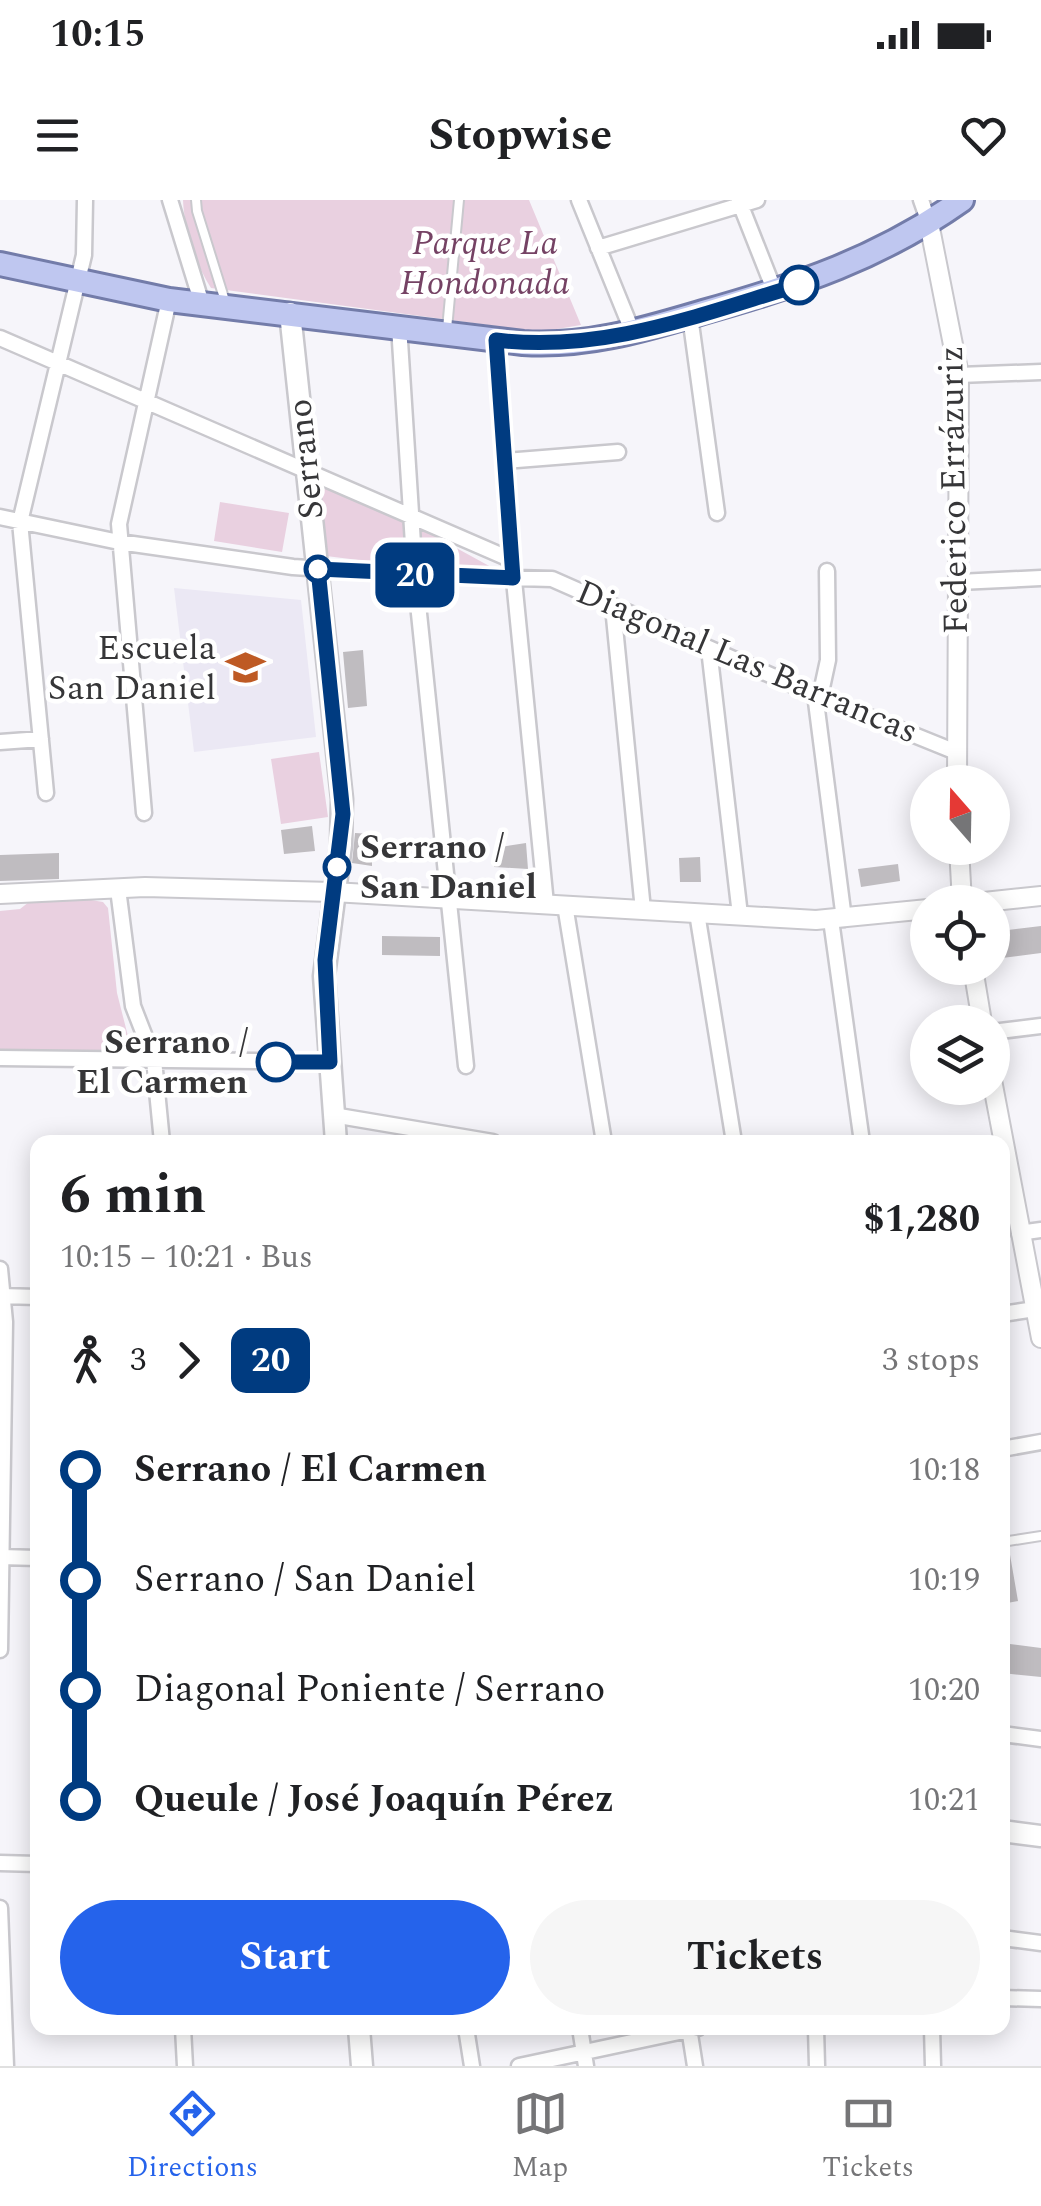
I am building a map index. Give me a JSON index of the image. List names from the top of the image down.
{
  "streets": {
    "main road": ["Serrano"],
    "street": ["Federico Errázuriz", "Diagonal Las Barrancas"]
  },
  "crossings": [
    ["Serrano", "Diagonal Las Barrancas"],
    ["Federico Errázuriz", "Diagonal Las Barrancas"]
  ],
  "parks": ["Parque La Hondonada"],
  "places": {
    "school or university": ["Escuela San Daniel"],
    "other": ["Serrano / San Daniel", "Serrano / El Carmen"]
  },
  "lines": ["bus line 20"],
  "north": "top",
  "page": {
    "status": "10:15",
    "header": "Stopwise",
    "on_map": "20",
    "heading": ["6 min", "10:15 – 10:21 · Bus", "$1,280"],
    "legs": ["3", "20", "3 stops"],
    "list": [
      {
        "name": "Serrano / El Carmen",
        "value": "10:18"
      },
      {
        "name": "Serrano / San Daniel",
        "value": "10:19"
      },
      {
        "name": "Diagonal Poniente / Serrano",
        "value": "10:20"
      },
      {
        "name": "Queule / José Joaquín Pérez",
        "value": "10:21"
      }
    ],
    "buttons": ["Start", "Tickets"],
    "tabs": ["Directions", "Map", "Tickets"]
  }
}
